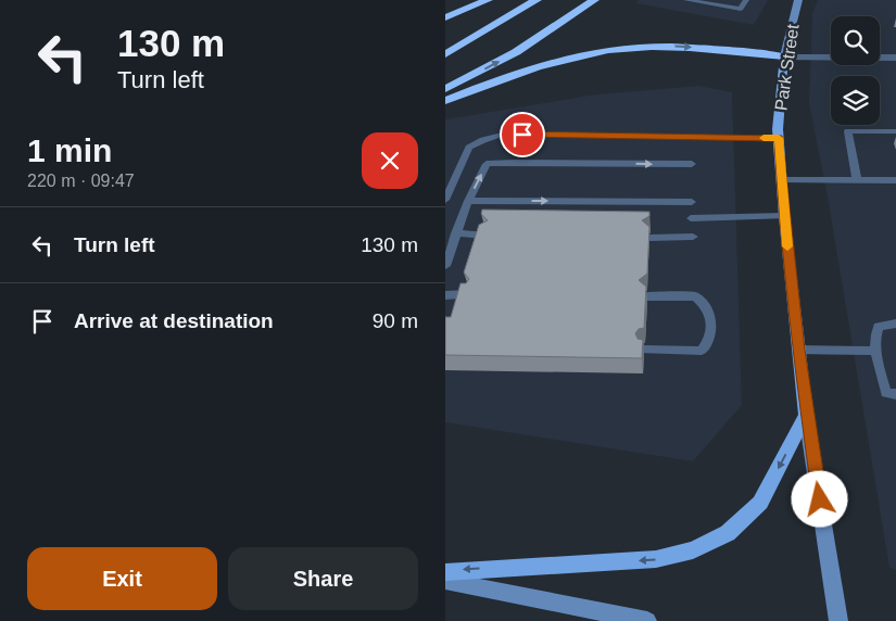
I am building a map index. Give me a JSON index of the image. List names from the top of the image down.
{
  "streets": {
    "main road": ["Park Street"]
  },
  "page": {
    "turn": ["130 m", "Turn left"],
    "heading": ["1 min", "220 m · 09:47"],
    "list": [
      {
        "name": "Turn left",
        "value": "130 m"
      },
      {
        "name": "Arrive at destination",
        "value": "90 m"
      }
    ],
    "buttons": ["Exit", "Share"]
  }
}
